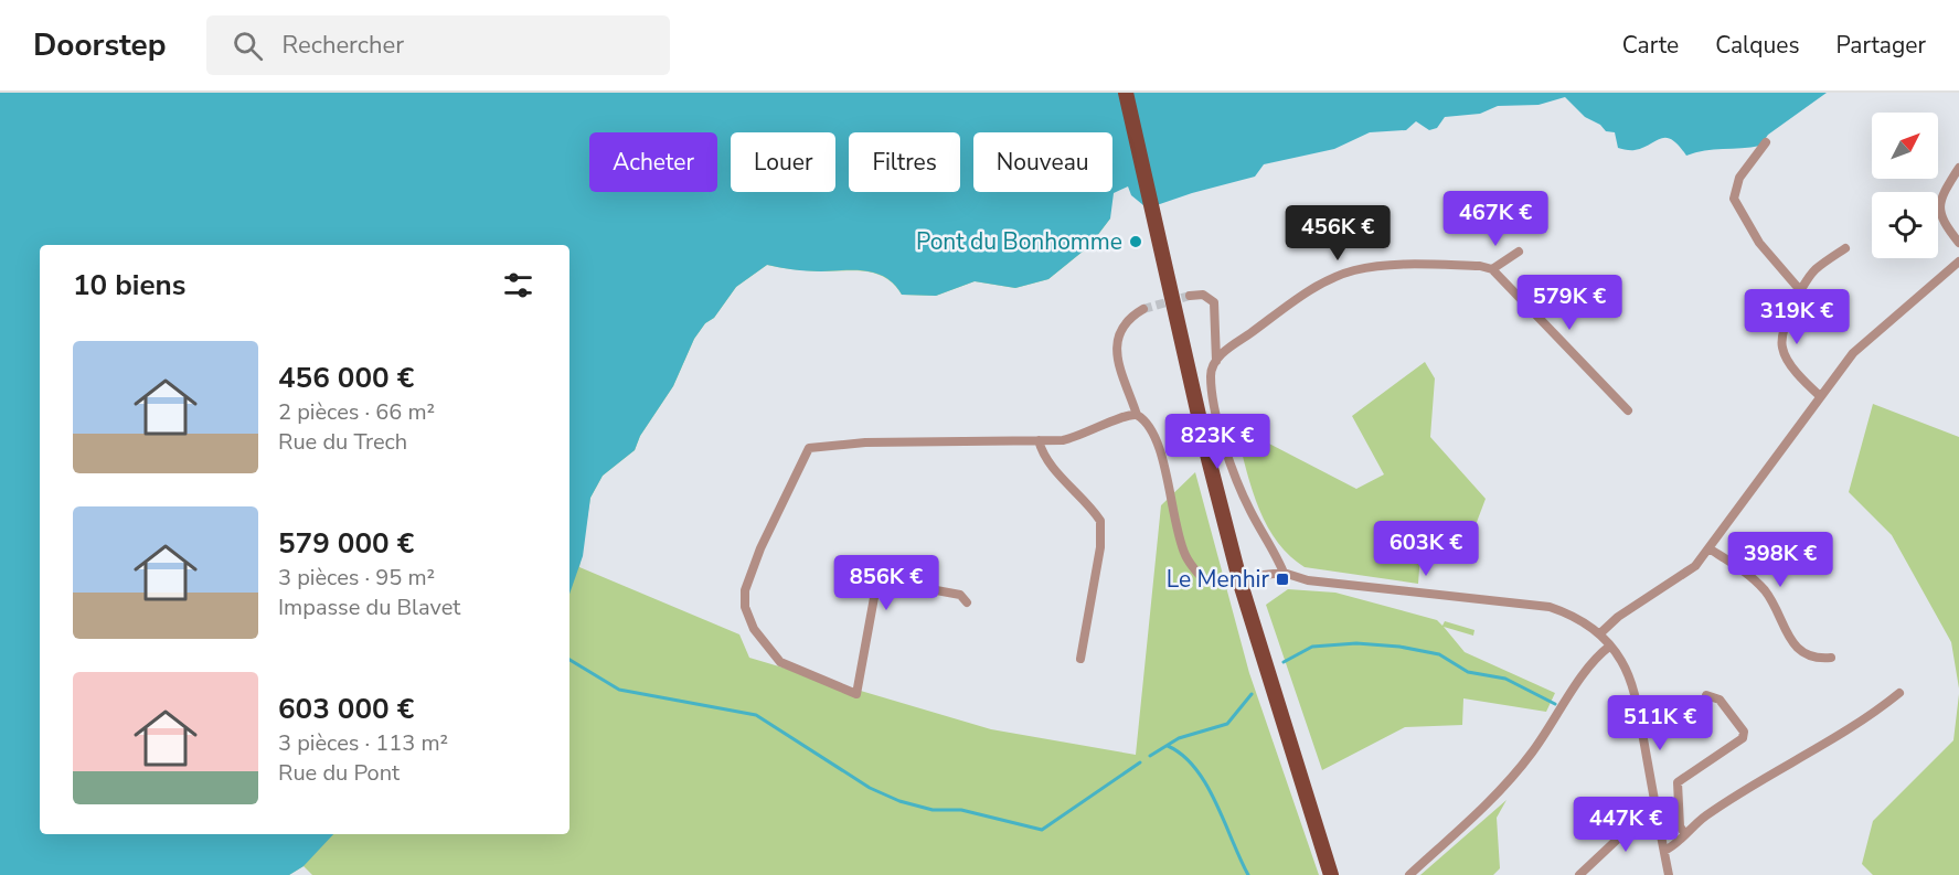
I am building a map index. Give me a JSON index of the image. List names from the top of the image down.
{
  "places": {
    "other": ["Pont du Bonhomme"],
    "transit": ["Le Menhir"]
  },
  "north": "top right",
  "page": {
    "header": "Doorstep",
    "search": "Rechercher",
    "nav": ["Carte", "Calques", "Partager"],
    "chip": [
      "Acheter",
      "Louer",
      "Filtres",
      "Nouveau"
    ],
    "price": [
      "467K €",
      "456K €",
      "579K €",
      "319K €",
      "823K €",
      "603K €",
      "398K €",
      "856K €",
      "511K €",
      "447K €"
    ],
    "heading": "10 biens",
    "list": [
      {
        "name": "456 000 €",
        "note": "2 pièces · 66 m² · Rue du Trech"
      },
      {
        "name": "579 000 €",
        "note": "3 pièces · 95 m² · Impasse du Blavet"
      },
      {
        "name": "603 000 €",
        "note": "3 pièces · 113 m² · Rue du Pont"
      }
    ]
  }
}
